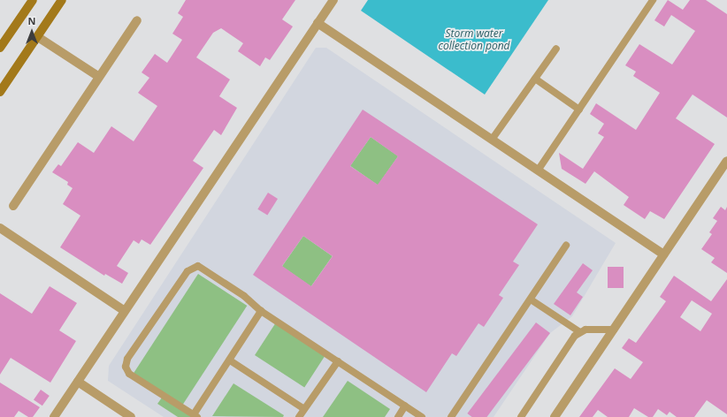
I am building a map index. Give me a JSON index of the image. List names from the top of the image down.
{
  "water": ["Storm water collection pond"],
  "north": "top"
}
